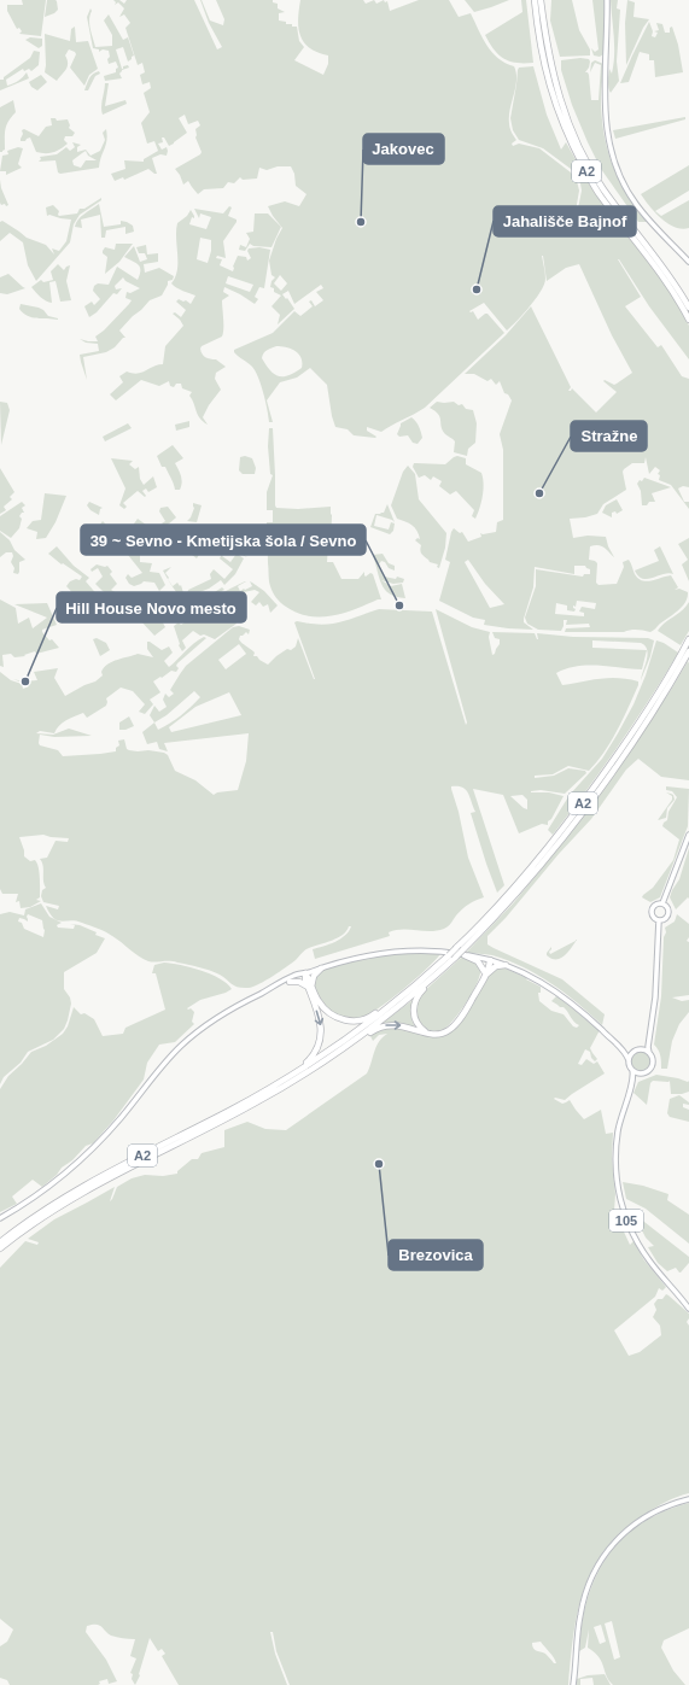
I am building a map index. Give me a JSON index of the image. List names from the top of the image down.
{
  "streets": {
    "highway": ["A2"],
    "main road": ["105"]
  },
  "places": [
    "Jakovec",
    "Jahališče Bajnof",
    "Stražne",
    "39 ~ Sevno - Kmetijska šola / Sevno",
    "Hill House Novo mesto",
    "Brezovica"
  ]
}
